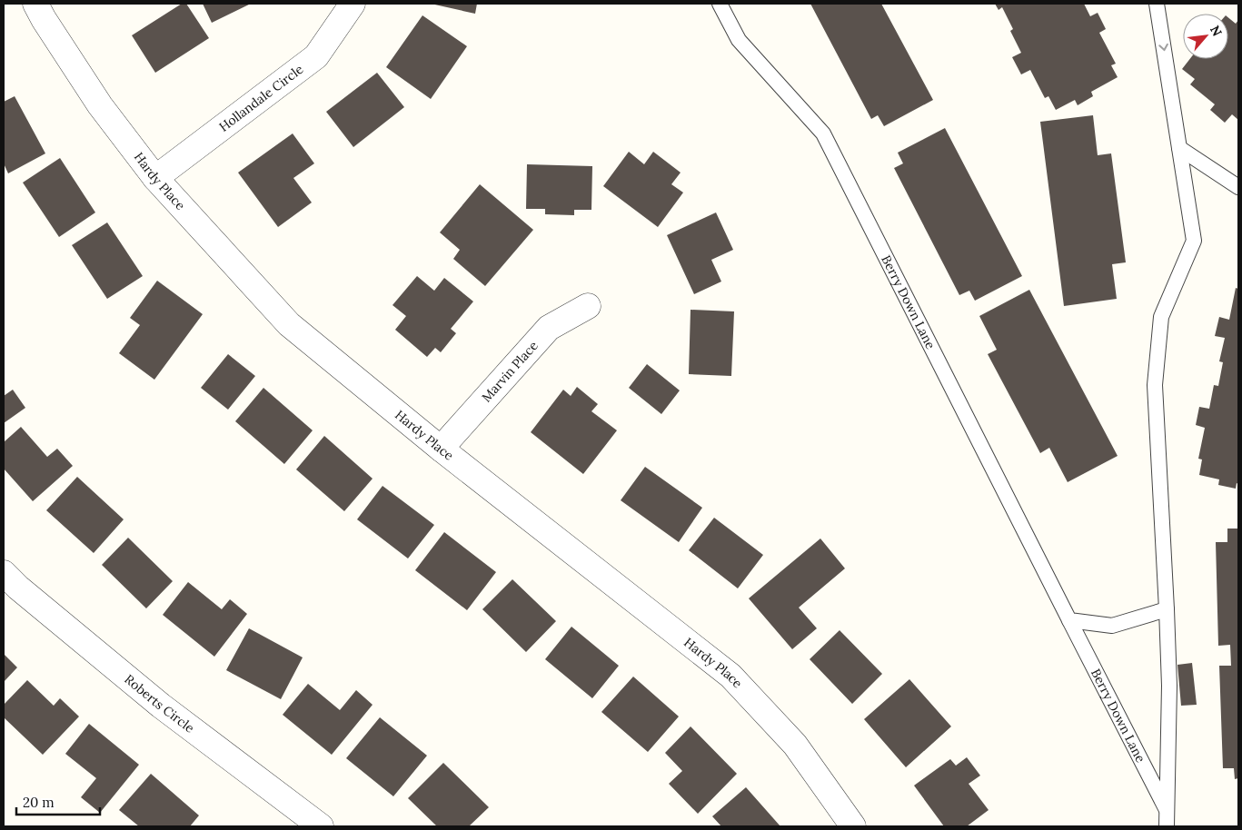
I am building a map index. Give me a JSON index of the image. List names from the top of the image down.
{
  "streets": {
    "street": [
      "Hollandale Circle",
      "Hardy Place",
      "Marvin Place",
      "Roberts Circle"
    ],
    "lane": ["Berry Down Lane"]
  },
  "crossings": [
    ["Hollandale Circle", "Hardy Place"],
    ["Hardy Place", "Marvin Place"]
  ],
  "scale_bar": "20 m",
  "north": "top right"
}
